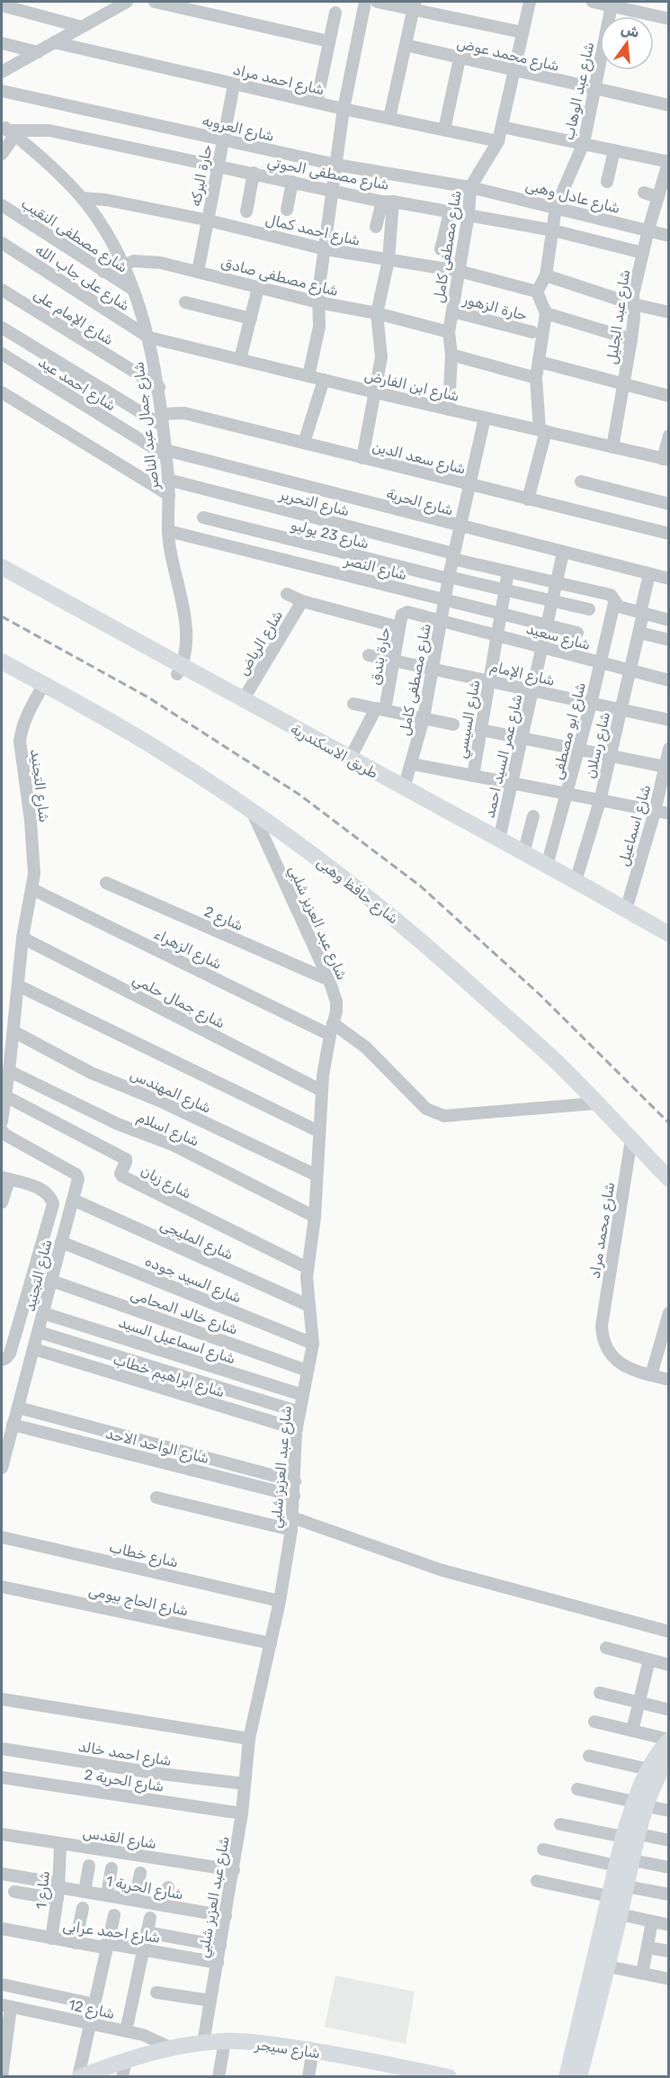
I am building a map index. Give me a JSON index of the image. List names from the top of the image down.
{
  "streets": {
    "main road": ["طريق الاسكندرية", "شارع حافظ وهبى", "شارع سيجر"],
    "street": [
      "شارع محمد عوض",
      "شارع احمد مراد",
      "شارع عبد الوهاب",
      "شارع العروبه",
      "شارع مصطفى الحوتي",
      "حارة البركه",
      "شارع عادل وهبى",
      "شارع احمد كمال",
      "شارع مصطفى النقيب",
      "شارع مصطفى كامل",
      "شارع مصطفى صادق",
      "شارع على جاب الله",
      "حارة الزهور",
      "شارع الإمام على",
      "شارع عبد الجليل",
      "شارع احمد عيد",
      "شارع ابن الفارض",
      "شارع جمال عبد الناصر",
      "شارع سعد الدين",
      "شارع الحرية",
      "شارع التحرير",
      "شارع 23 يوليو",
      "شارع النصر",
      "شارع سعيد",
      "شارع الرياض",
      "حارة بندق",
      "شارع الإمام",
      "شارع السيسي",
      "شارع ابو مصطفى",
      "شارع رسلان",
      "شارع عمر السيد احمد",
      "شارع التجنيد",
      "شارع اسماعيل",
      "شارع 2",
      "شارع عبد العزيز شلبي",
      "شارع الزهراء",
      "شارع جمال حلمي",
      "شارع المهندس",
      "شارع اسلام",
      "شارع زيان",
      "شارع محمد مراد",
      "شارع المليجى",
      "شارع السيد جوده",
      "شارع خالد المحامى",
      "شارع اسماعيل السيد",
      "شارع ابراهيم خطاب",
      "شارع الواحد الاحد",
      "شارع خطاب",
      "شارع الحاج بيومى",
      "شارع احمد خالد",
      "شارع الحرية 2",
      "شارع القدس",
      "شارع الحرية 1",
      "شارع 1",
      "شارع احمد عرابى",
      "شارع 12"
    ]
  },
  "crossings": [
    ["شارع محمد عوض", "شارع عبد الوهاب"],
    ["شارع محمد عوض", "شارع مصطفى كامل"],
    ["شارع احمد مراد", "حارة البركه"],
    ["شارع احمد مراد", "شارع مصطفى كامل"],
    ["شارع عبد الوهاب", "شارع مصطفى الحوتي"],
    ["شارع عبد الوهاب", "شارع عادل وهبى"],
    ["شارع عبد الوهاب", "شارع احمد كمال"],
    ["شارع العروبه", "حارة البركه"],
    ["شارع العروبه", "شارع عادل وهبى"],
    ["شارع العروبه", "شارع مصطفى كامل"],
    ["شارع مصطفى الحوتي", "حارة البركه"],
    ["شارع مصطفى الحوتي", "شارع مصطفى كامل"],
    ["شارع مصطفى الحوتي", "شارع عبد الجليل"],
    ["شارع مصطفى الحوتي", "شارع جمال عبد الناصر"],
    ["حارة البركه", "شارع احمد كمال"],
    ["حارة البركه", "شارع مصطفى صادق"],
    ["شارع عادل وهبى", "شارع مصطفى كامل"],
    ["شارع عادل وهبى", "شارع عبد الجليل"],
    ["شارع احمد كمال", "شارع مصطفى كامل"],
    ["شارع احمد كمال", "شارع جمال عبد الناصر"],
    ["شارع مصطفى النقيب", "شارع مصطفى صادق"],
    ["شارع مصطفى النقيب", "شارع جمال عبد الناصر"],
    ["شارع مصطفى كامل", "شارع مصطفى صادق"],
    ["شارع مصطفى كامل", "حارة الزهور"],
    ["شارع مصطفى كامل", "شارع ابن الفارض"],
    ["شارع مصطفى كامل", "شارع سعد الدين"],
    ["شارع مصطفى كامل", "شارع الحرية"],
    ["شارع مصطفى كامل", "شارع التحرير"],
    ["شارع مصطفى كامل", "شارع 23 يوليو"],
    ["شارع مصطفى كامل", "شارع النصر"],
    ["شارع مصطفى كامل", "شارع سعيد"],
    ["شارع مصطفى كامل", "حارة بندق"],
    ["شارع مصطفى كامل", "شارع الإمام"],
    ["شارع مصطفى كامل", "طريق الاسكندرية"],
    ["شارع مصطفى صادق", "شارع جمال عبد الناصر"],
    ["شارع على جاب الله", "شارع ابن الفارض"],
    ["شارع على جاب الله", "شارع جمال عبد الناصر"],
    ["شارع الإمام على", "شارع جمال عبد الناصر"],
    ["شارع عبد الجليل", "شارع ابن الفارض"],
    ["شارع احمد عيد", "شارع جمال عبد الناصر"],
    ["شارع احمد عيد", "شارع الحرية"],
    ["شارع ابن الفارض", "شارع جمال عبد الناصر"],
    ["شارع جمال عبد الناصر", "شارع سعد الدين"],
    ["شارع جمال عبد الناصر", "شارع الحرية"],
    ["شارع جمال عبد الناصر", "شارع التحرير"],
    ["شارع جمال عبد الناصر", "شارع النصر"],
    ["شارع جمال عبد الناصر", "طريق الاسكندرية"],
    ["شارع الحرية", "شارع رسلان"],
    ["شارع الحرية", "شارع عمر السيد احمد"],
    ["شارع التحرير", "شارع السيسي"],
    ["شارع التحرير", "شارع ابو مصطفى"],
    ["شارع التحرير", "شارع رسلان"],
    ["شارع التحرير", "شارع عمر السيد احمد"],
    ["شارع 23 يوليو", "شارع السيسي"],
    ["شارع 23 يوليو", "شارع عمر السيد احمد"],
    ["شارع النصر", "شارع السيسي"],
    ["شارع النصر", "شارع عمر السيد احمد"],
    ["شارع سعيد", "حارة بندق"],
    ["شارع سعيد", "شارع السيسي"],
    ["شارع سعيد", "شارع ابو مصطفى"],
    ["شارع سعيد", "شارع رسلان"],
    ["شارع سعيد", "شارع عمر السيد احمد"],
    ["شارع الرياض", "طريق الاسكندرية"],
    ["حارة بندق", "شارع الإمام"],
    ["شارع الإمام", "شارع السيسي"],
    ["شارع الإمام", "شارع ابو مصطفى"],
    ["شارع الإمام", "شارع رسلان"],
    ["شارع الإمام", "شارع عمر السيد احمد"],
    ["شارع ابو مصطفى", "طريق الاسكندرية"],
    ["شارع رسلان", "طريق الاسكندرية"],
    ["طريق الاسكندرية", "شارع عمر السيد احمد"],
    ["طريق الاسكندرية", "شارع اسماعيل"],
    ["شارع التجنيد", "شارع حافظ وهبى"],
    ["شارع التجنيد", "شارع الزهراء"],
    ["شارع التجنيد", "شارع جمال حلمي"],
    ["شارع التجنيد", "شارع المهندس"],
    ["شارع التجنيد", "شارع اسلام"],
    ["شارع التجنيد", "شارع زيان"],
    ["شارع التجنيد", "شارع المليجى"],
    ["شارع التجنيد", "شارع السيد جوده"],
    ["شارع التجنيد", "شارع خالد المحامى"],
    ["شارع التجنيد", "شارع اسماعيل السيد"],
    ["شارع التجنيد", "شارع ابراهيم خطاب"],
    ["شارع التجنيد", "شارع الواحد الاحد"],
    ["شارع حافظ وهبى", "شارع عبد العزيز شلبي"],
    ["شارع حافظ وهبى", "شارع الزهراء"],
    ["شارع حافظ وهبى", "شارع محمد مراد"],
    ["شارع 2", "شارع عبد العزيز شلبي"],
    ["شارع عبد العزيز شلبي", "شارع الزهراء"],
    ["شارع عبد العزيز شلبي", "شارع جمال حلمي"],
    ["شارع عبد العزيز شلبي", "شارع المهندس"],
    ["شارع عبد العزيز شلبي", "شارع اسلام"],
    ["شارع عبد العزيز شلبي", "شارع زيان"],
    ["شارع عبد العزيز شلبي", "شارع المليجى"],
    ["شارع عبد العزيز شلبي", "شارع السيد جوده"],
    ["شارع عبد العزيز شلبي", "شارع خالد المحامى"],
    ["شارع عبد العزيز شلبي", "شارع اسماعيل السيد"],
    ["شارع عبد العزيز شلبي", "شارع ابراهيم خطاب"],
    ["شارع عبد العزيز شلبي", "شارع الواحد الاحد"],
    ["شارع عبد العزيز شلبي", "شارع خطاب"],
    ["شارع عبد العزيز شلبي", "شارع الحاج بيومى"],
    ["شارع عبد العزيز شلبي", "شارع احمد خالد"],
    ["شارع عبد العزيز شلبي", "شارع الحرية 2"],
    ["شارع عبد العزيز شلبي", "شارع القدس"],
    ["شارع عبد العزيز شلبي", "شارع الحرية 1"],
    ["شارع عبد العزيز شلبي", "شارع احمد عرابى"],
    ["شارع عبد العزيز شلبي", "شارع سيجر"],
    ["شارع القدس", "شارع 1"],
    ["شارع الحرية 1", "شارع 1"],
    ["شارع 1", "شارع احمد عرابى"],
    ["شارع 12", "شارع سيجر"]
  ],
  "north": "top"
}
